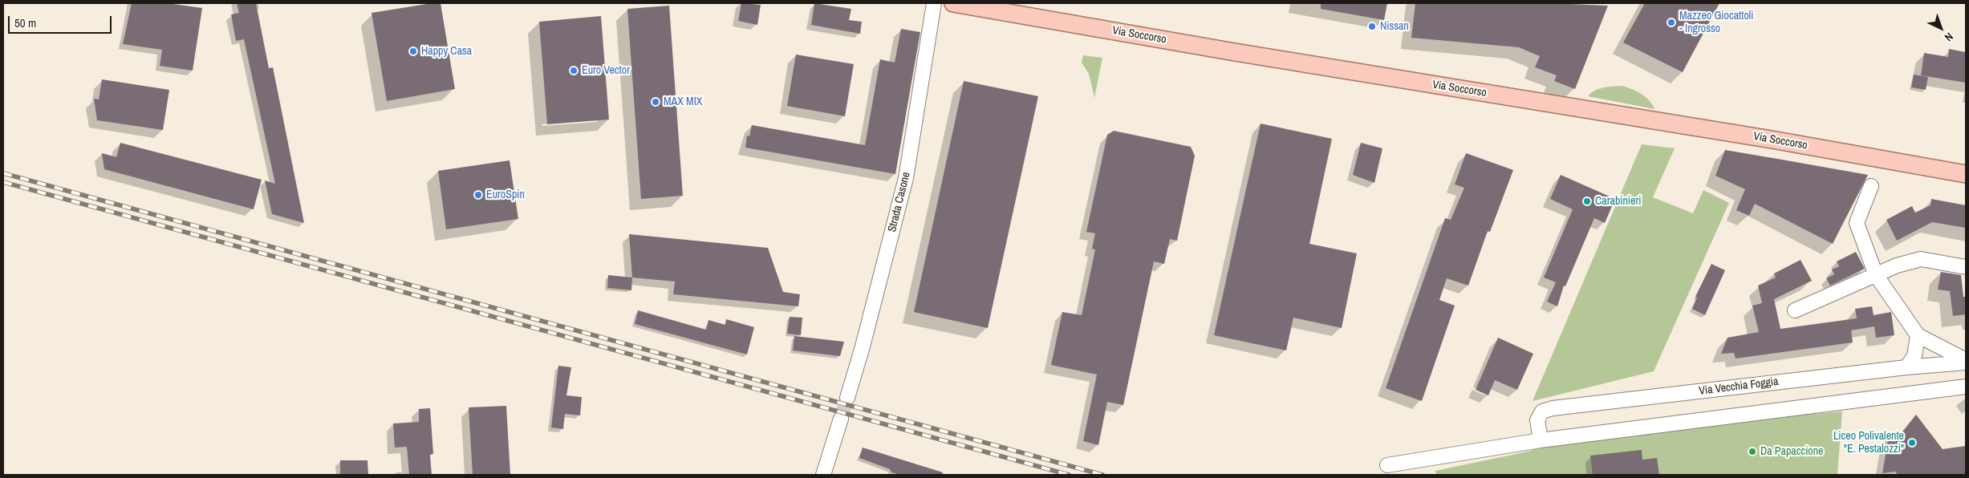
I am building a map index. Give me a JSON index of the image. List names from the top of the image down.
{
  "streets": {
    "main road": ["Via Soccorso"],
    "street": ["Strada Casone", "Via Vecchia Foggia"]
  },
  "places": [
    "Mazzeo Giocattoli - Ingrosso",
    "Nissan",
    "Happy Casa",
    "Euro Vector",
    "MAX MIX",
    "EuroSpin",
    "Carabinieri",
    "Liceo Polivalente \"E. Pestalozzi\"",
    "Da Papaccione"
  ],
  "scale_bar": "50 m",
  "north": "bottom right"
}
